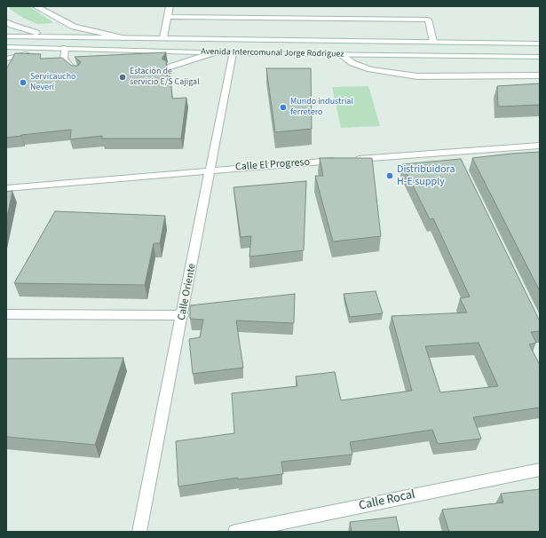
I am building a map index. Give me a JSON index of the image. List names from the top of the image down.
{
  "streets": {
    "main road": [
      "Avenida Intercomunal Jorge Rodriguez",
      "Calle El Progreso",
      "Calle Oriente",
      "Calle Rocal"
    ]
  },
  "crossings": [
    ["Avenida Intercomunal Jorge Rodriguez", "Calle Oriente"],
    ["Calle El Progreso", "Calle Oriente"]
  ],
  "places": [
    "Estación de servicio E/S Cajigal",
    "Servicaucho Neverí",
    "Mundo industrial ferretero",
    "Distribuidora H-E supply"
  ]
}
